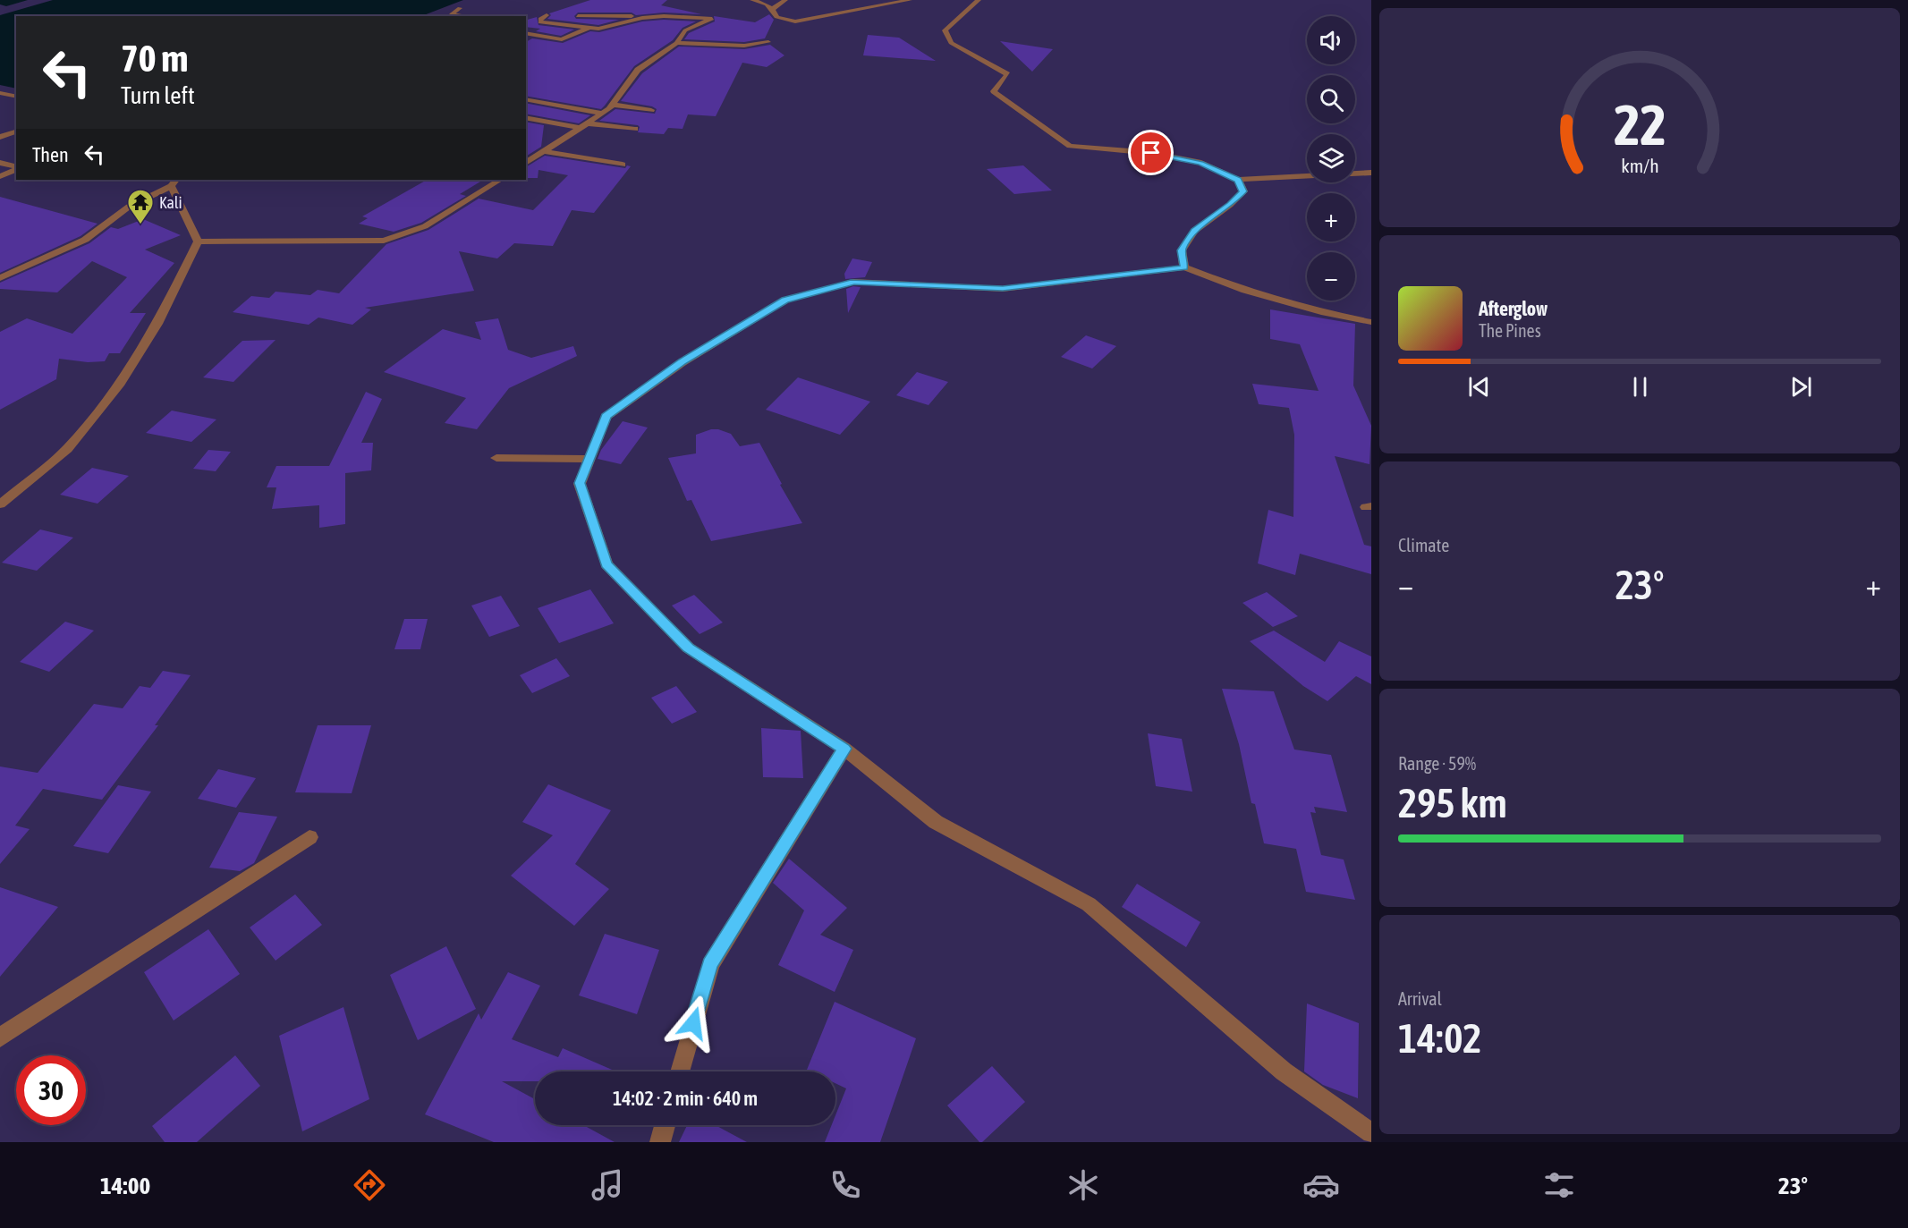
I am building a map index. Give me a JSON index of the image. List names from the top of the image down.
{
  "places": {
    "temple": ["Kali"]
  },
  "page": {
    "map_buttons": ["+", "−"],
    "turn": ["70 m", "Turn left"],
    "then": "Then",
    "song": ["Afterglow", "The Pines"],
    "tile": [
      "Climate",
      ["Range · 59%", "295 km"],
      ["Arrival", "14:02"]
    ],
    "heat": ["−", "23°", "+"],
    "limit": "30",
    "trip": "14:02 · 2 min · 640 m",
    "tabs": ["14:00", "23°"],
    "gauge": ["22", "km/h"]
  }
}
